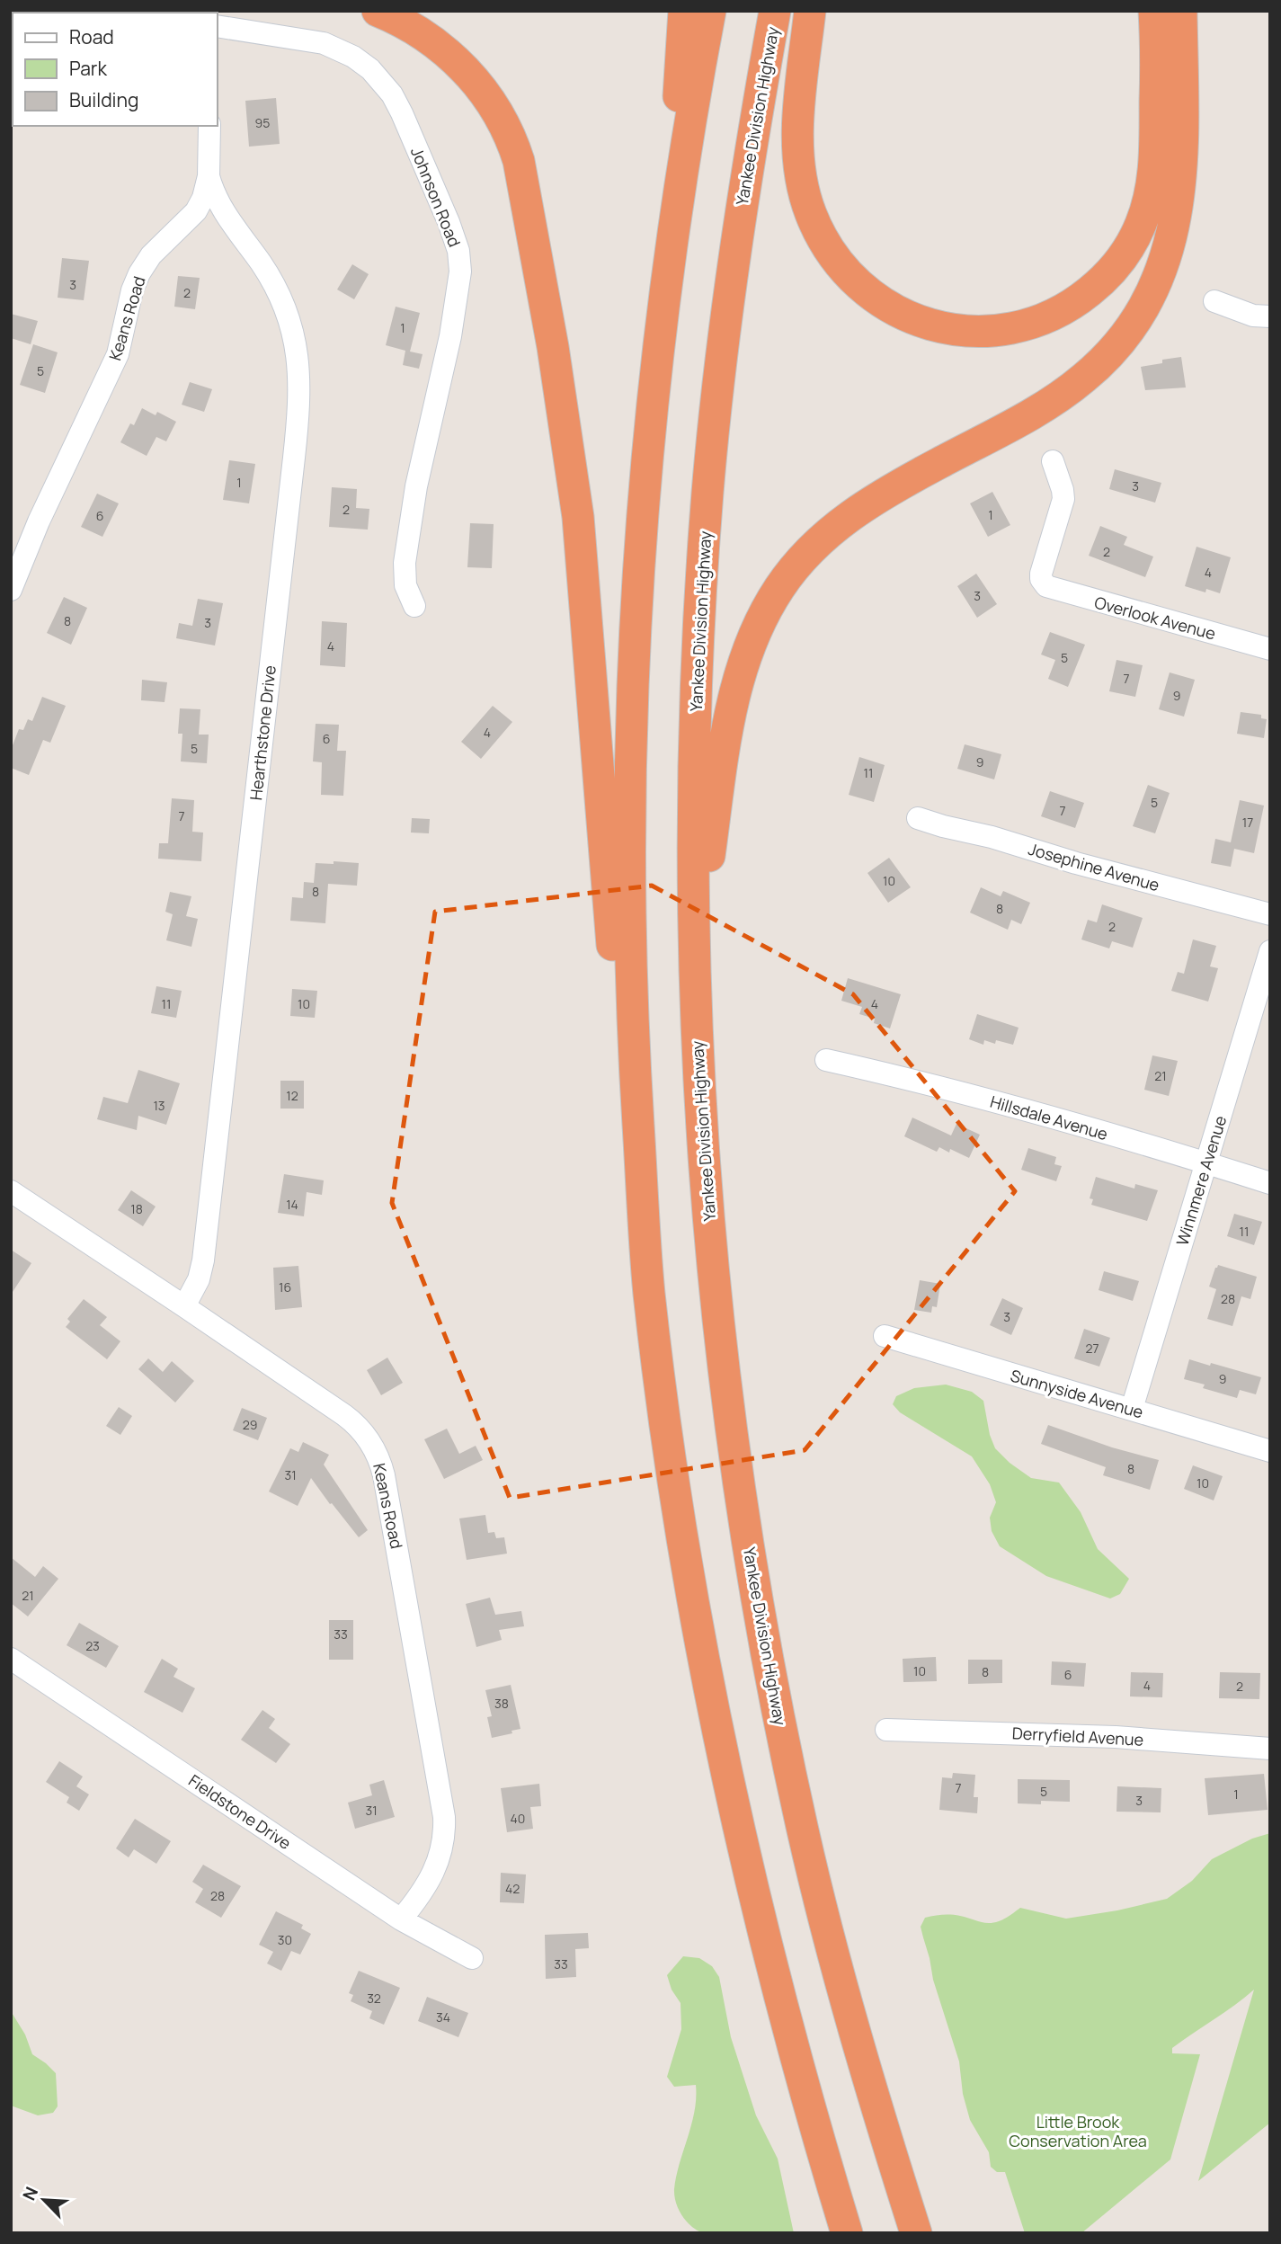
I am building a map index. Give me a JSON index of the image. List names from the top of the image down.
{
  "streets": {
    "highway": ["Yankee Division Highway"],
    "street": [
      "Johnson Road",
      "Keans Road",
      "Overlook Avenue",
      "Hearthstone Drive",
      "Josephine Avenue",
      "Hillsdale Avenue",
      "Winnmere Avenue",
      "Sunnyside Avenue",
      "Derryfield Avenue",
      "Fieldstone Drive"
    ]
  },
  "crossings": [
    ["Keans Road", "Hearthstone Drive"],
    ["Keans Road", "Fieldstone Drive"],
    ["Hillsdale Avenue", "Winnmere Avenue"],
    ["Winnmere Avenue", "Sunnyside Avenue"]
  ],
  "parks": ["Little Brook Conservation Area"],
  "house_numbers": [
    "95",
    "3",
    "2",
    "1",
    "5",
    "1",
    "3",
    "2",
    "1",
    "6",
    "2",
    "4",
    "3",
    "8",
    "3",
    "4",
    "5",
    "7",
    "9",
    "4",
    "6",
    "5",
    "9",
    "11",
    "5",
    "7",
    "7",
    "17",
    "10",
    "8",
    "8",
    "2",
    "11",
    "10",
    "4",
    "21",
    "12",
    "13",
    "14",
    "18",
    "11",
    "16",
    "28",
    "3",
    "27",
    "9",
    "29",
    "8",
    "31",
    "10",
    "21",
    "33",
    "23",
    "10",
    "8",
    "6",
    "4",
    "2",
    "38",
    "7",
    "5",
    "1",
    "3",
    "31",
    "40",
    "42",
    "28",
    "30",
    "33",
    "32",
    "34"
  ],
  "legend": ["Road", "Park", "Building"],
  "north": "top left"
}
